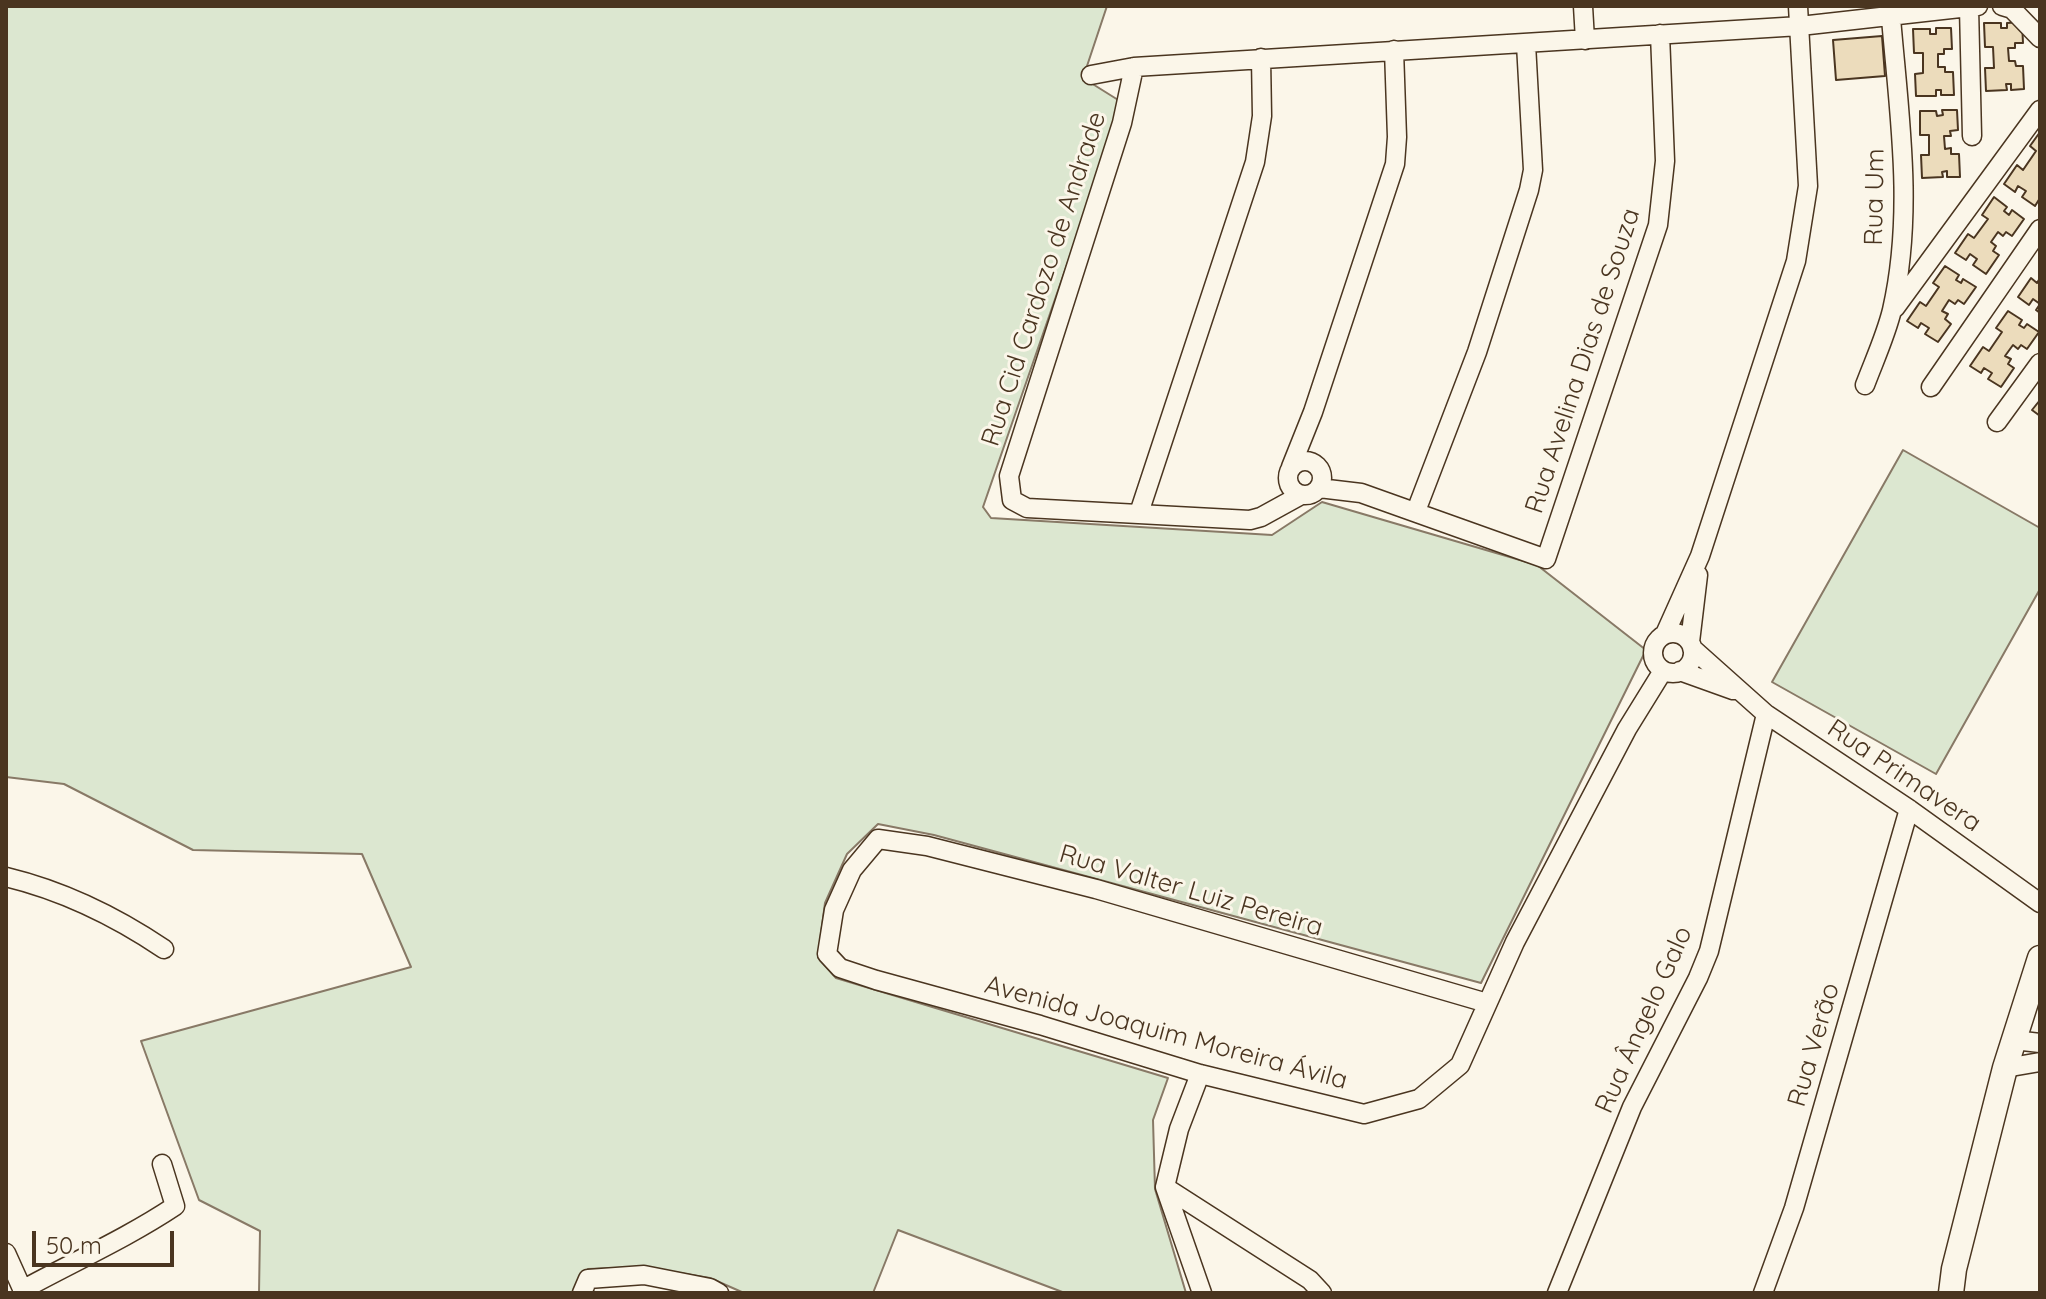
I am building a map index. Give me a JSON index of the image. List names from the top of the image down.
{
  "streets": {
    "street": [
      "Rua Um",
      "Rua Cid Cardozo de Andrade",
      "Rua Avelina Dias de Souza",
      "Rua Primavera",
      "Rua Valter Luiz Pereira",
      "Rua Ângelo Galo",
      "Avenida Joaquim Moreira Ávila",
      "Rua Verão"
    ]
  },
  "crossings": [
    ["Rua Primavera", "Rua Ângelo Galo"],
    ["Rua Primavera", "Avenida Joaquim Moreira Ávila"],
    ["Rua Primavera", "Rua Verão"],
    ["Rua Valter Luiz Pereira", "Avenida Joaquim Moreira Ávila"]
  ],
  "scale_bar": "50 m"
}
